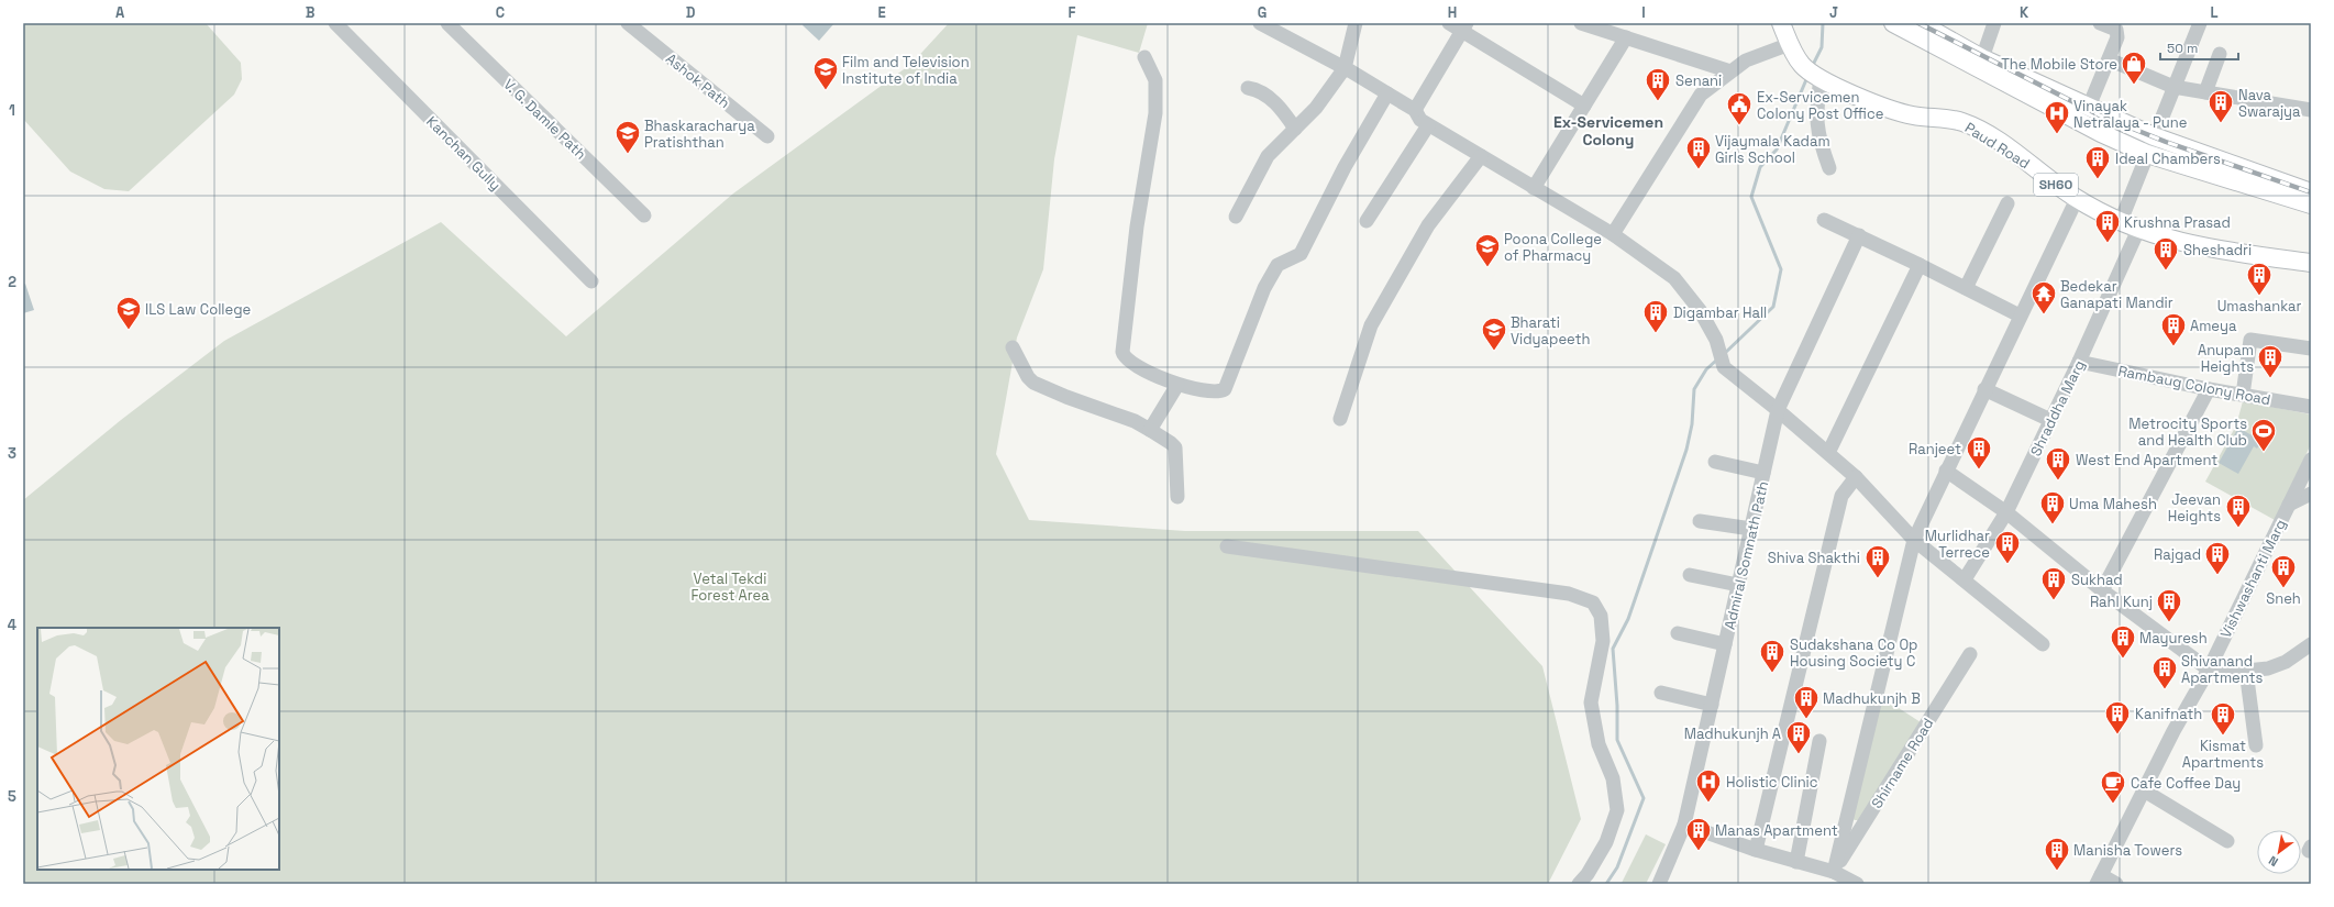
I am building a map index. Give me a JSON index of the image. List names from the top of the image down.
{
  "streets": {
    "main road": ["Paud Road", "SH60"],
    "street": [
      "Ashok Path",
      "V. G. Damle Path",
      "Kanchan Gully",
      "Rambaug Colony Road",
      "Shraddha Marg",
      "Admiral Somnath Path",
      "Vishwashanti Marg",
      "Shirname Road"
    ]
  },
  "crossings": [
    ["Paud Road", "Shraddha Marg"],
    ["Rambaug Colony Road", "Shraddha Marg"]
  ],
  "districts": ["Ex-Servicemen Colony"],
  "parks": ["Vetal Tekdi Forest Area"],
  "places": {
    "shop": ["The Mobile Store"],
    "school or university": [
      "Film and Television Institute of India",
      "Bhaskaracharya Pratishthan",
      "Poona College of Pharmacy",
      "ILS Law College",
      "Bharati Vidyapeeth"
    ],
    "building": [
      "Senani",
      "Nava Swarajya",
      "Vijaymala Kadam Girls School",
      "Ideal Chambers",
      "Krushna Prasad",
      "Sheshadri",
      "Umashankar",
      "Digambar Hall",
      "Ameya",
      "Anupam Heights",
      "Ranjeet",
      "West End Apartment",
      "Uma Mahesh",
      "Jeevan Heights",
      "Murlidhar Terrece",
      "Rajgad",
      "Shiva Shakthi",
      "Sneh",
      "Sukhad",
      "Rahl Kunj",
      "Mayuresh",
      "Sudakshana Co Op Housing Society C",
      "Shivanand Apartments",
      "Madhukunjh B",
      "Kanifnath",
      "Kismat Apartments",
      "Madhukunjh A",
      "Manas Apartment",
      "Manisha Towers"
    ],
    "public building": ["Ex-Servicemen Colony Post Office"],
    "hospital": ["Vinayak Netralaya - Pune", "Holistic Clinic"],
    "temple": ["Bedekar Ganapati Mandir"],
    "sports": ["Metrocity Sports and Health Club"],
    "cafe": ["Cafe Coffee Day"]
  },
  "scale_bar": "50 m",
  "north": "bottom left",
  "grid": {
    "columns": [
      "A",
      "B",
      "C",
      "D",
      "E",
      "F",
      "G",
      "H",
      "I",
      "J",
      "K",
      "L"
    ],
    "rows": [
      "1",
      "2",
      "3",
      "4",
      "5"
    ]
  }
}
